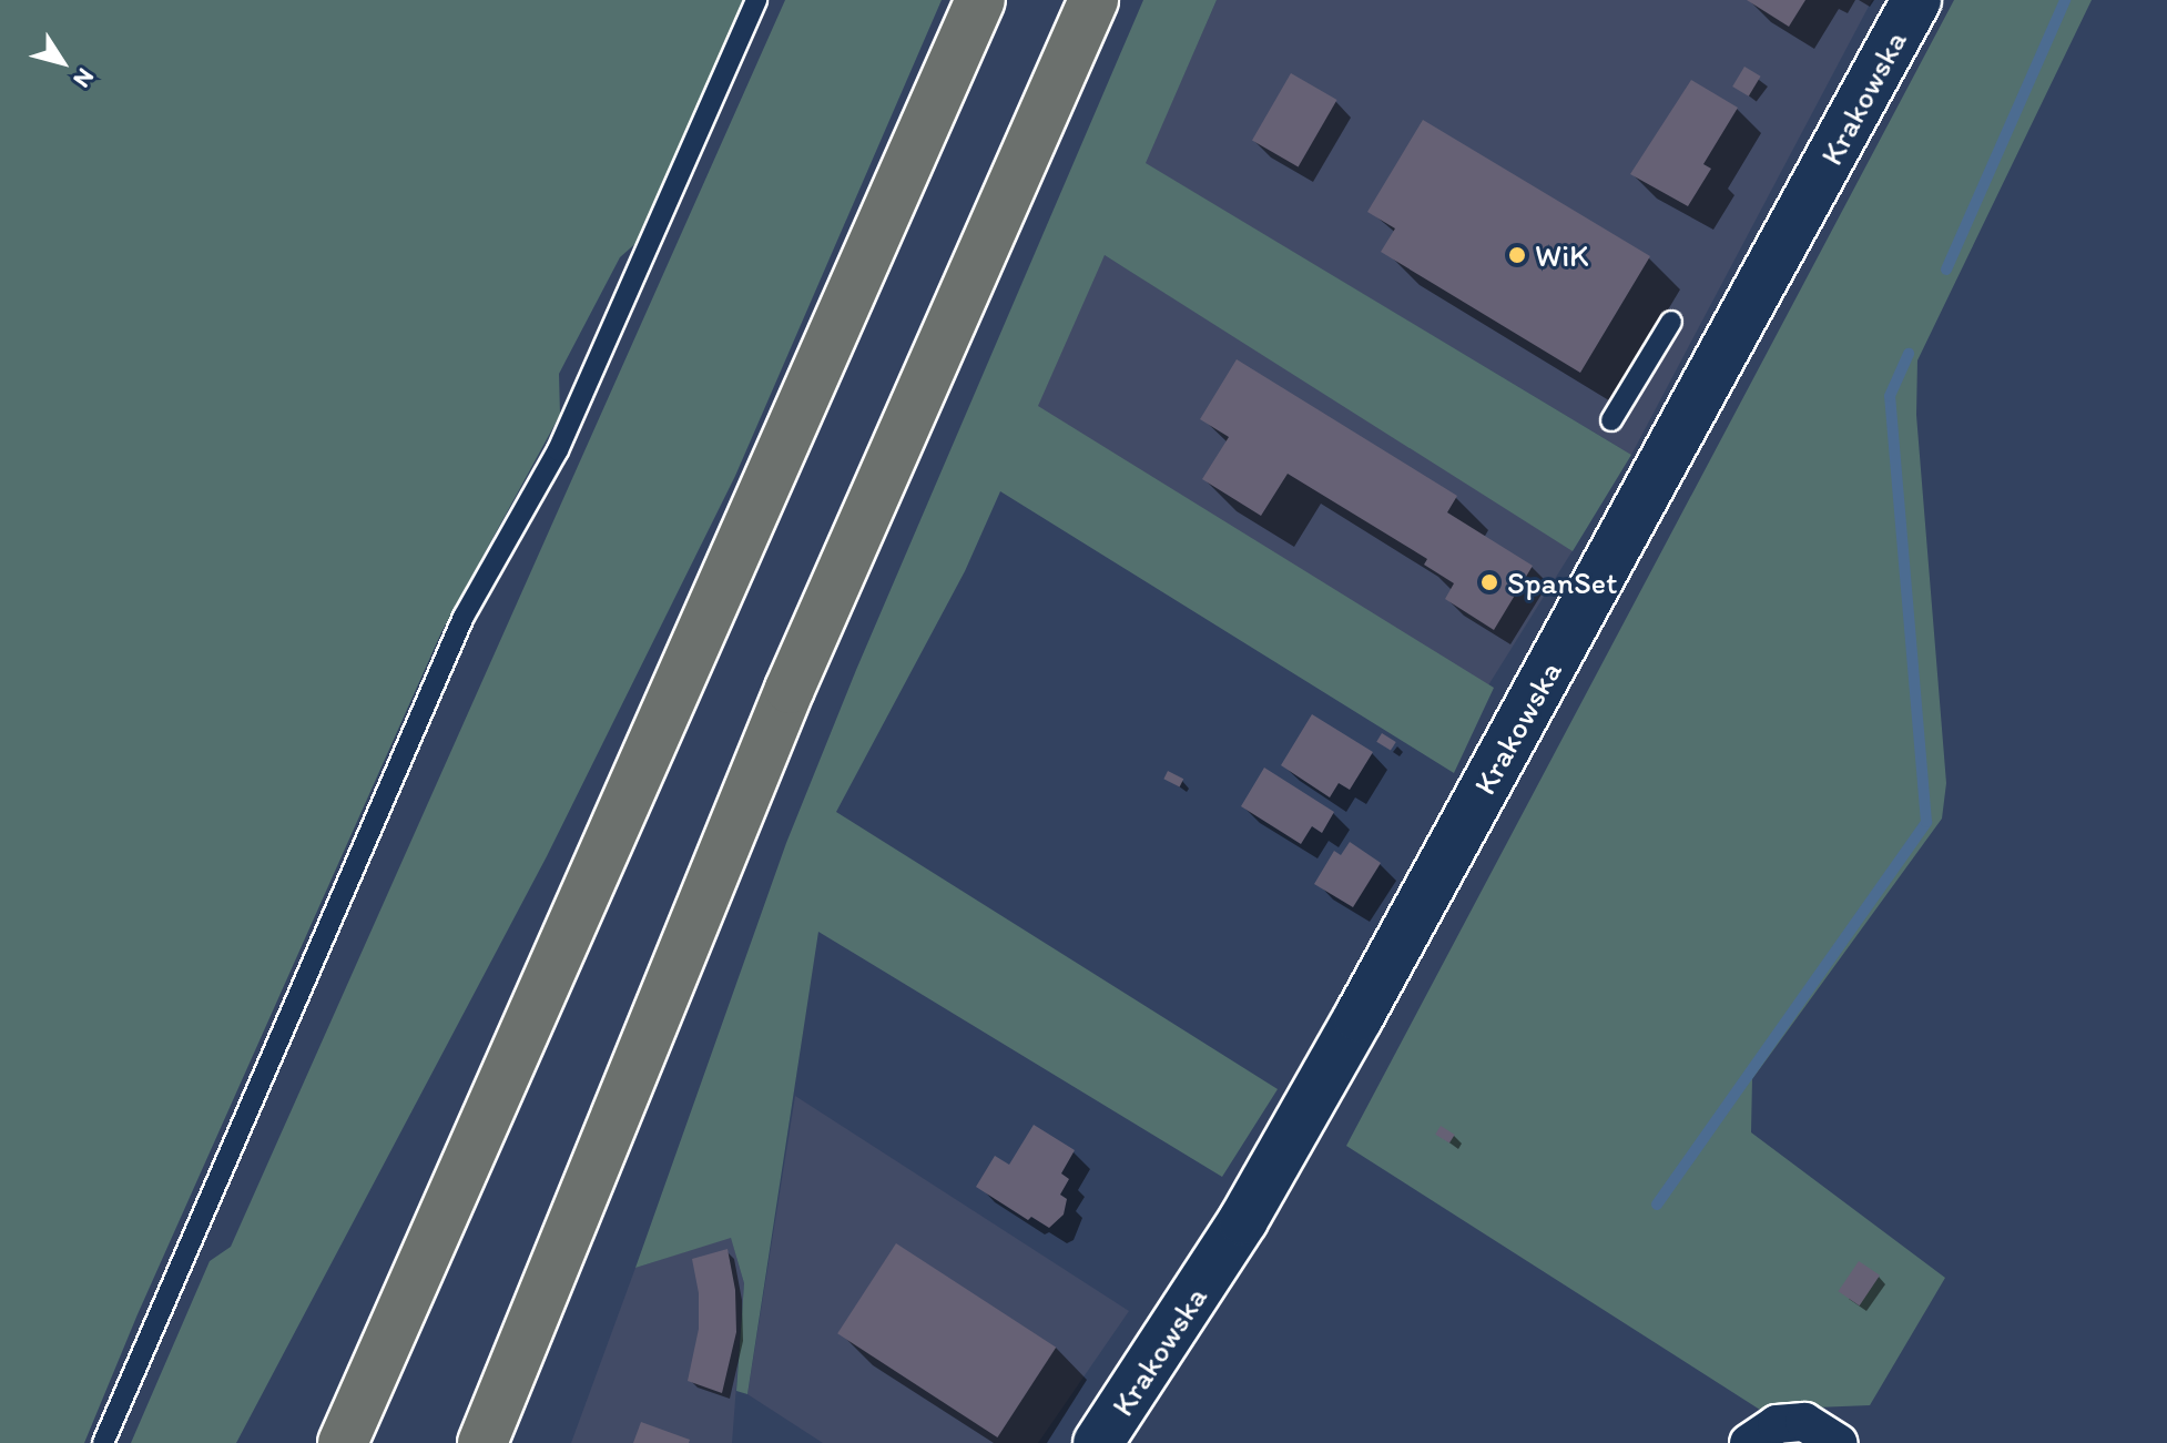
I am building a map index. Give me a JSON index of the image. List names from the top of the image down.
{
  "streets": {
    "street": ["Krakowska"]
  },
  "places": ["WiK", "SpanSet"],
  "north": "bottom right"
}
